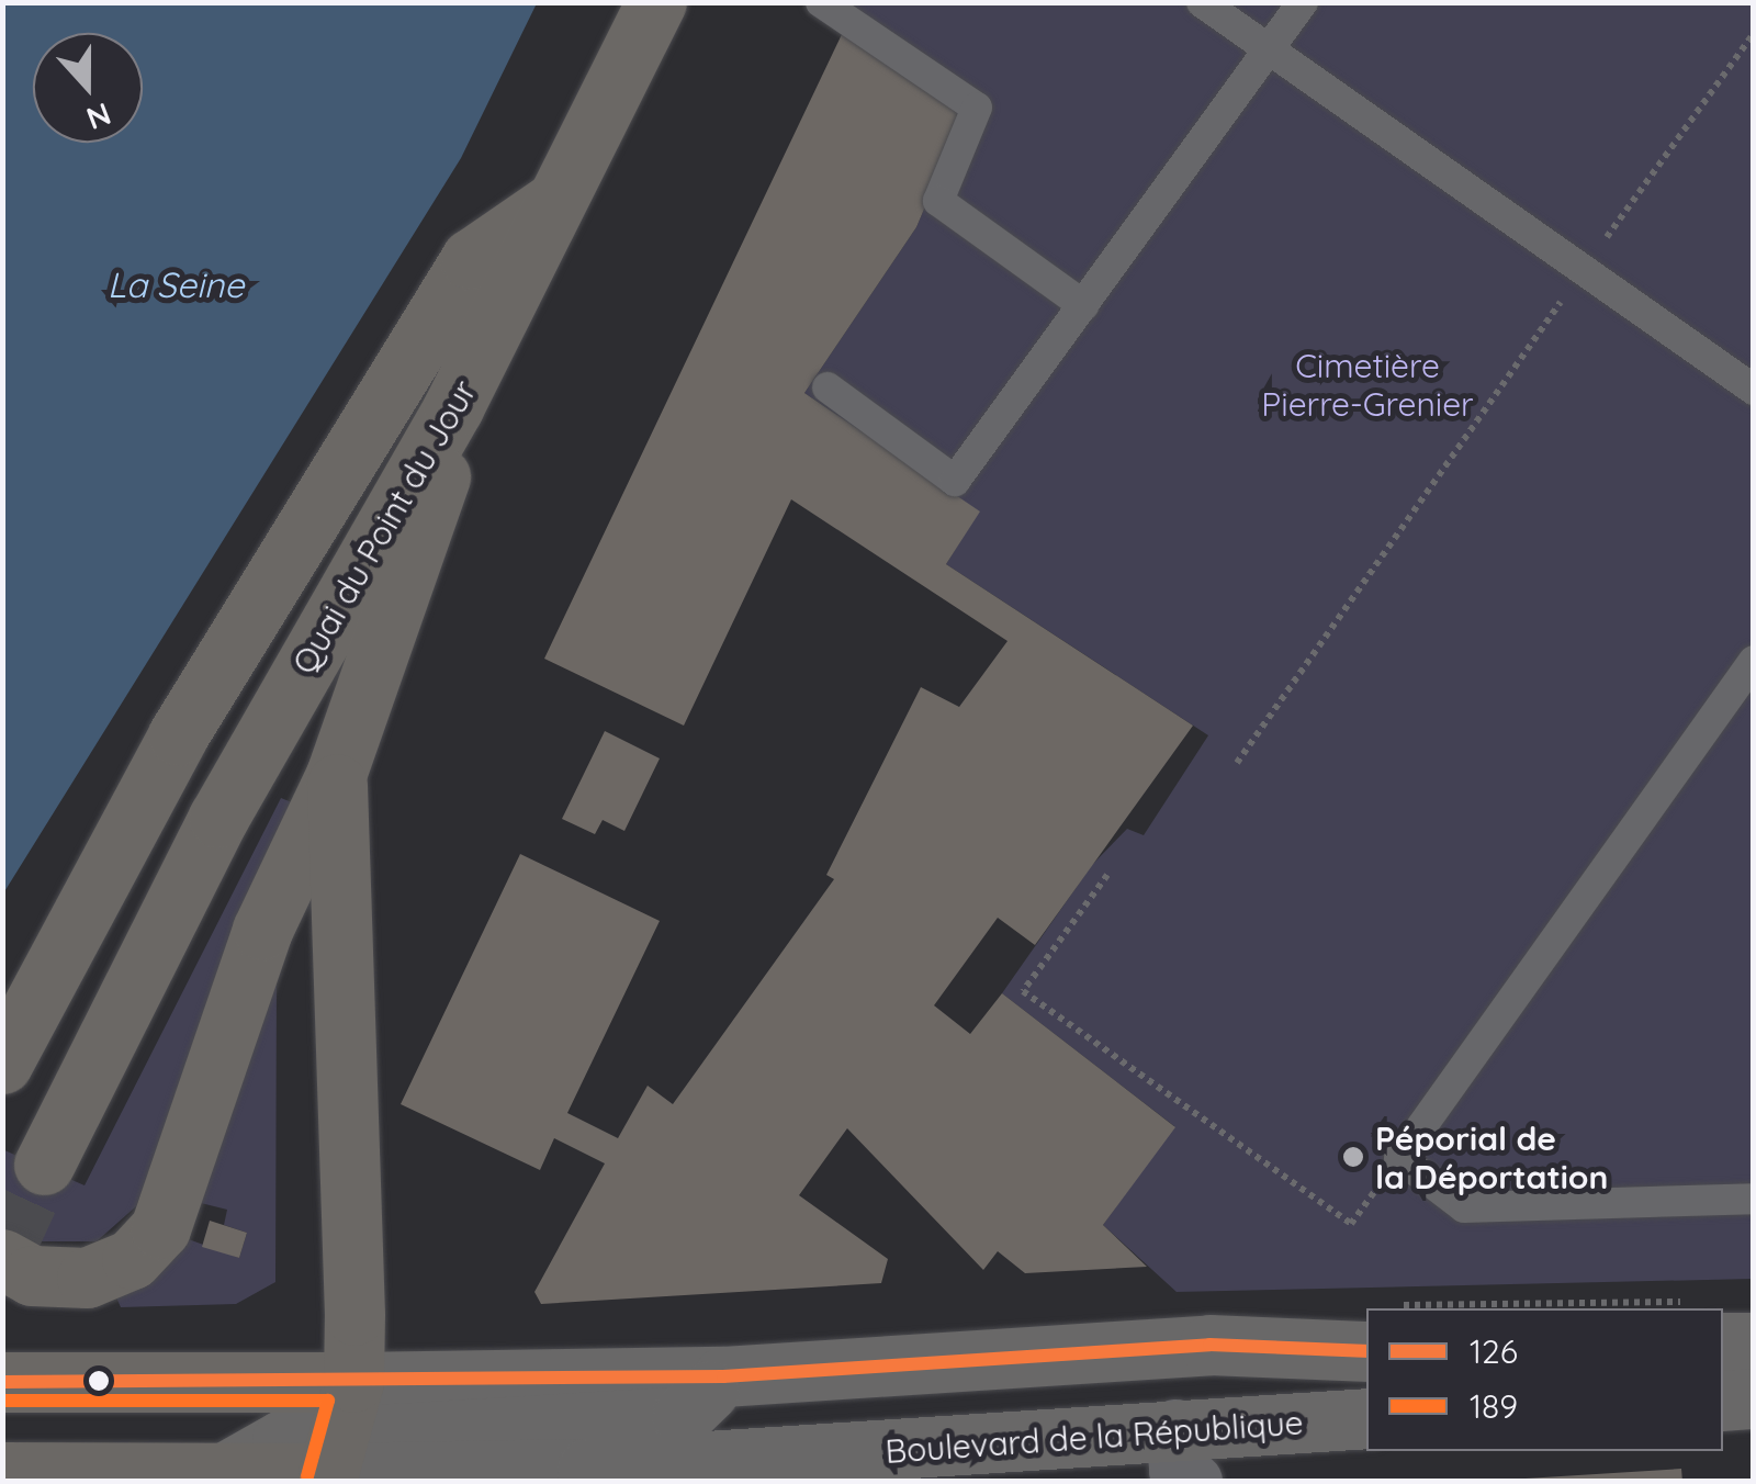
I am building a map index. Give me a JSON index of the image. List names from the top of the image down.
{
  "streets": {
    "main road": ["Quai du Point du Jour", "Boulevard de la République"]
  },
  "water": ["La Seine"],
  "parks": ["Cimetière Pierre-Grenier"],
  "places": ["Péporial de la Déportation"],
  "lines": ["transit line 126", "transit line 189"],
  "legend": ["126", "189"],
  "north": "bottom"
}
